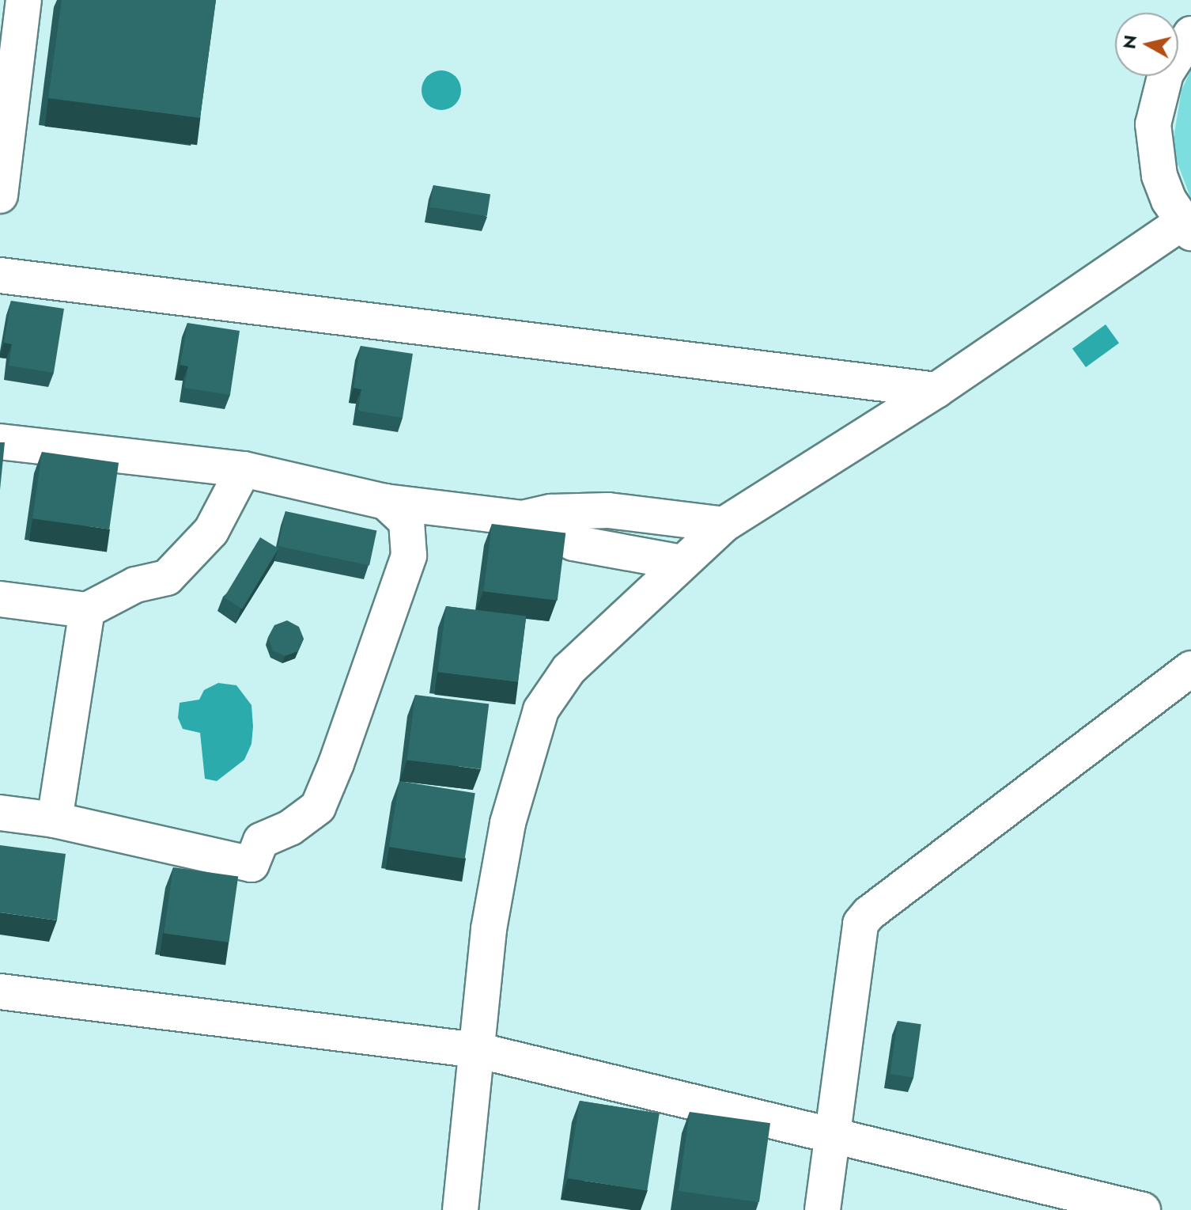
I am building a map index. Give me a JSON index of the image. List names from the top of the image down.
{
  "north": "left"
}
